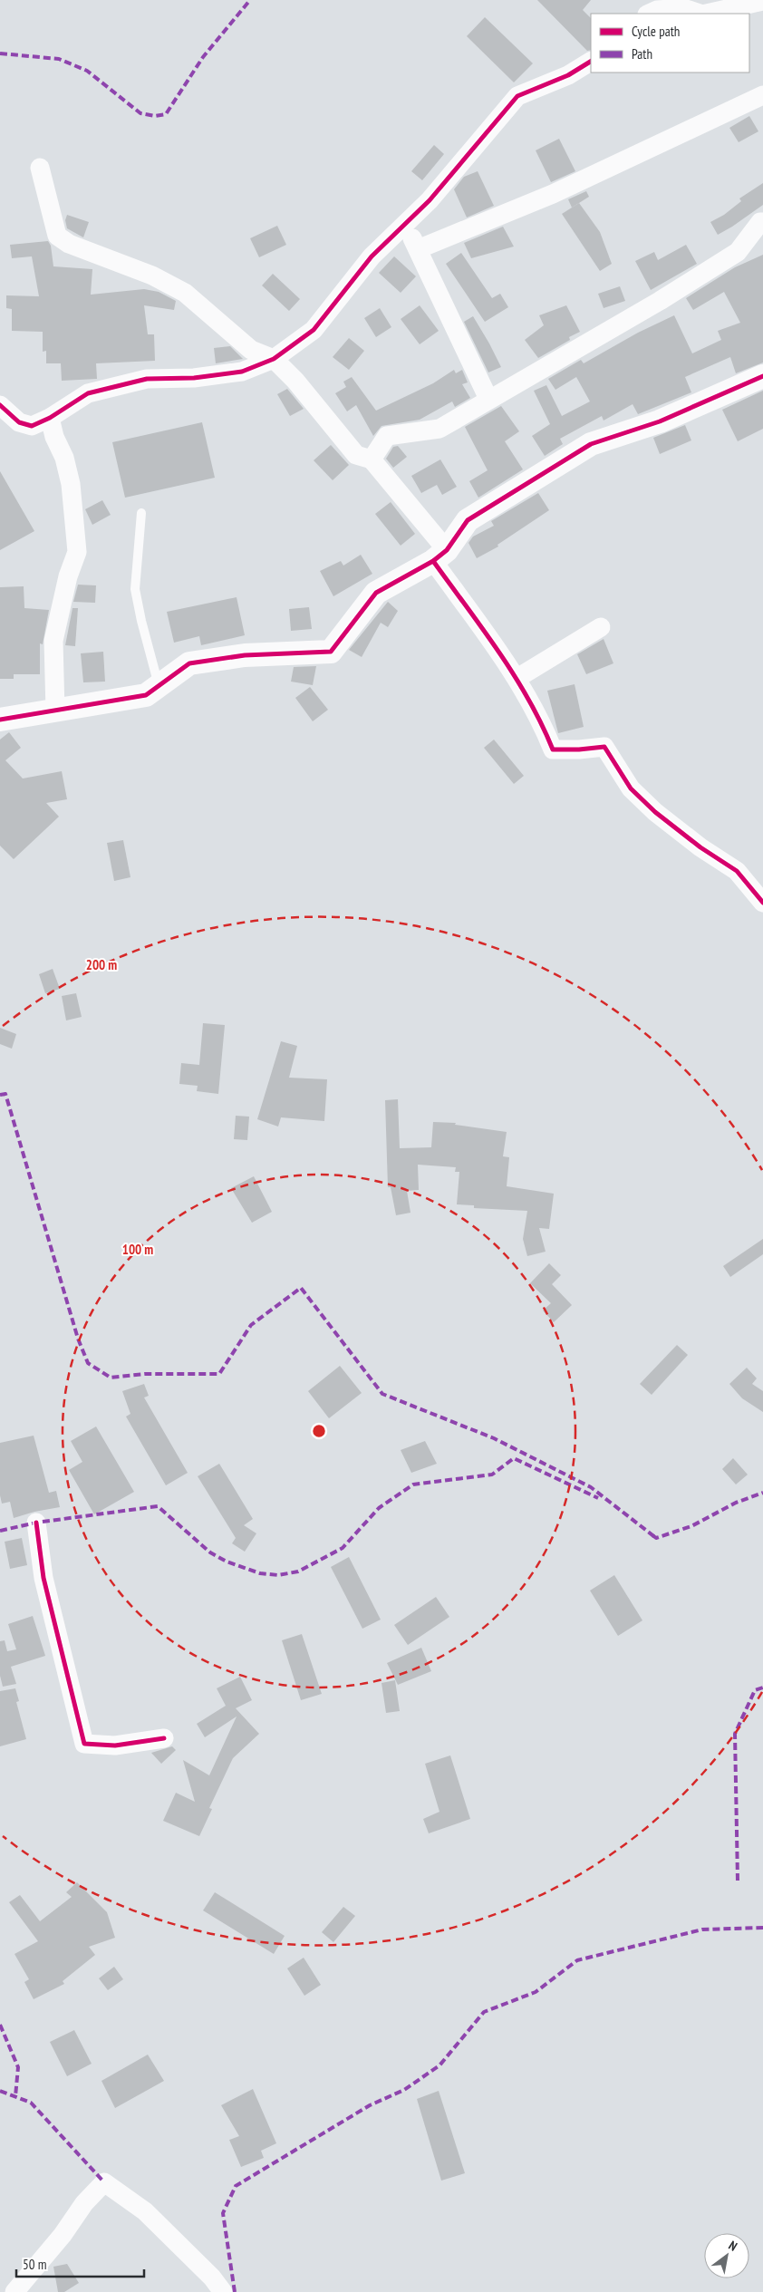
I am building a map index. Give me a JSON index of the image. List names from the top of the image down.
{
  "legend": ["Cycle path", "Path"],
  "scale_bar": "50 m",
  "north": "top right",
  "rings": ["200 m", "100 m"]
}
